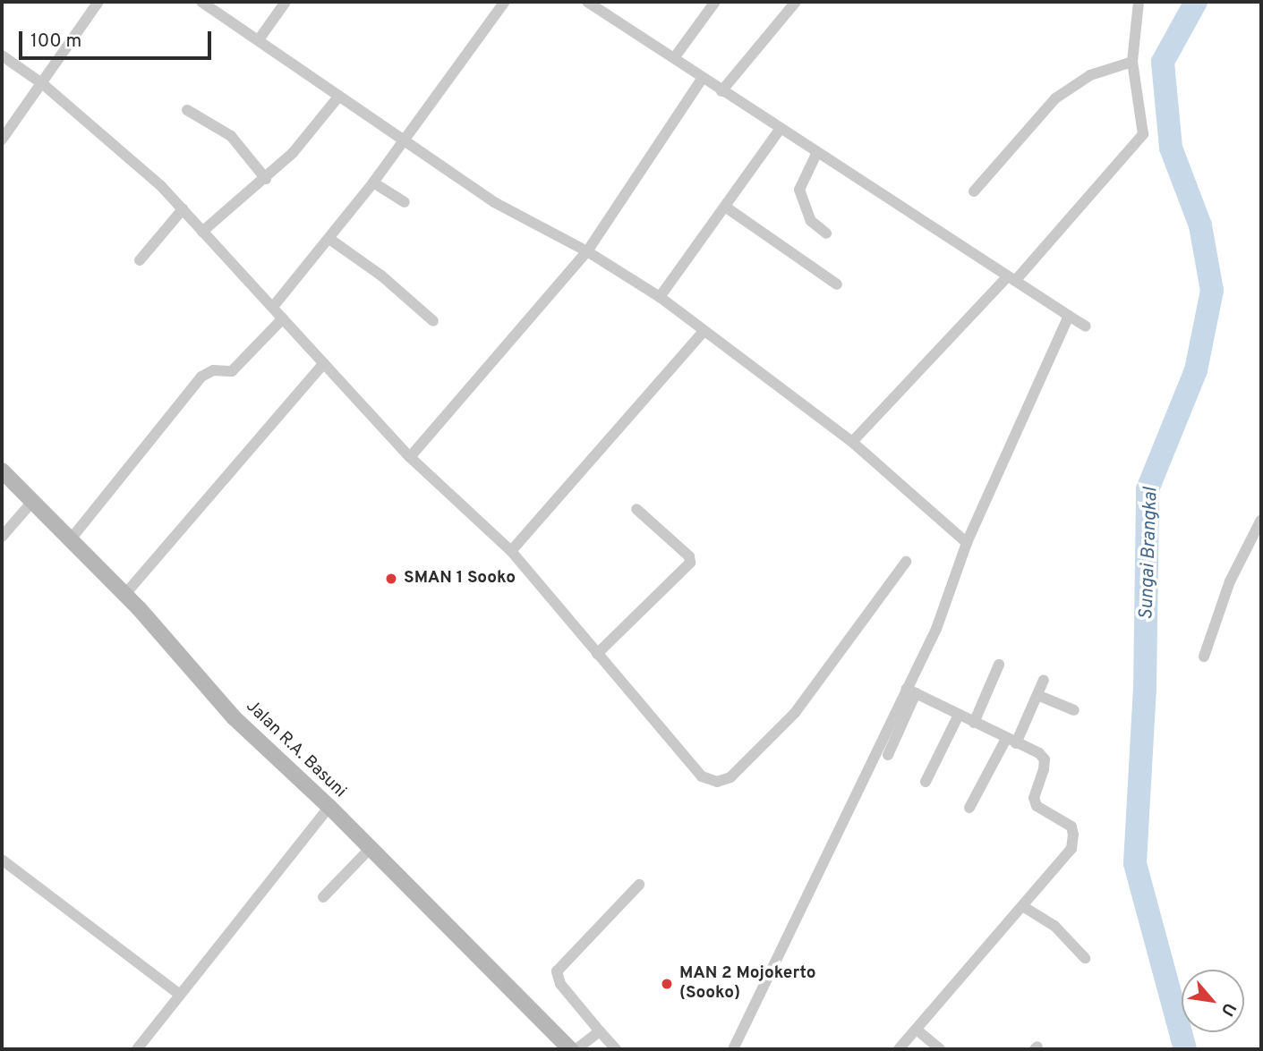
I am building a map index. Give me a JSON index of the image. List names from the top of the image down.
{
  "streets": {
    "main road": ["Jalan R.A. Basuni"]
  },
  "water": ["Sungai Brangkal"],
  "places": ["SMAN 1 Sooko", "MAN 2 Mojokerto (Sooko)"],
  "scale_bar": "100 m",
  "north": "bottom right"
}
